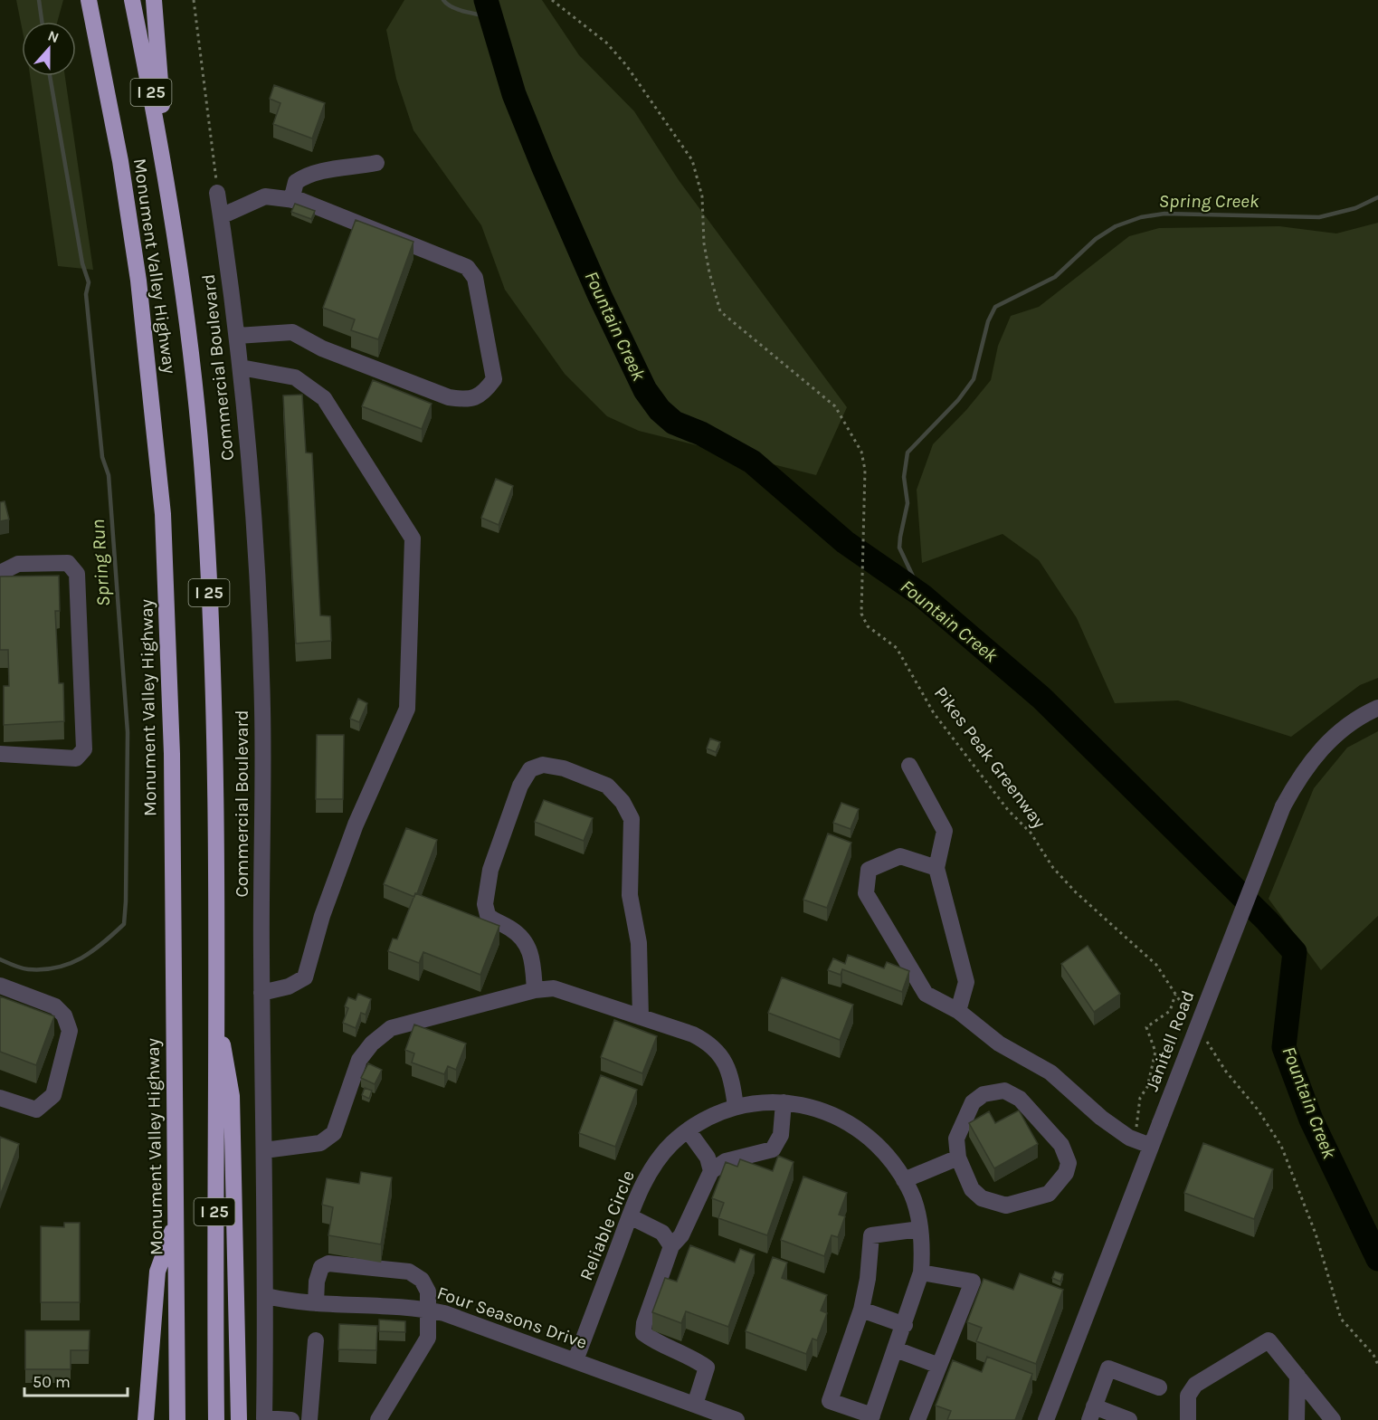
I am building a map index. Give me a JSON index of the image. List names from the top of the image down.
{
  "streets": {
    "highway": ["I 25", "Monument Valley Highway"],
    "street": [
      "Commercial Boulevard",
      "Janitell Road",
      "Reliable Circle",
      "Four Seasons Drive"
    ],
    "path": ["Pikes Peak Greenway"]
  },
  "crossings": [
    ["Commercial Boulevard", "Four Seasons Drive"],
    ["Reliable Circle", "Four Seasons Drive"]
  ],
  "water": ["Spring Creek", "Fountain Creek", "Spring Run"],
  "scale_bar": "50 m",
  "north": "top"
}
